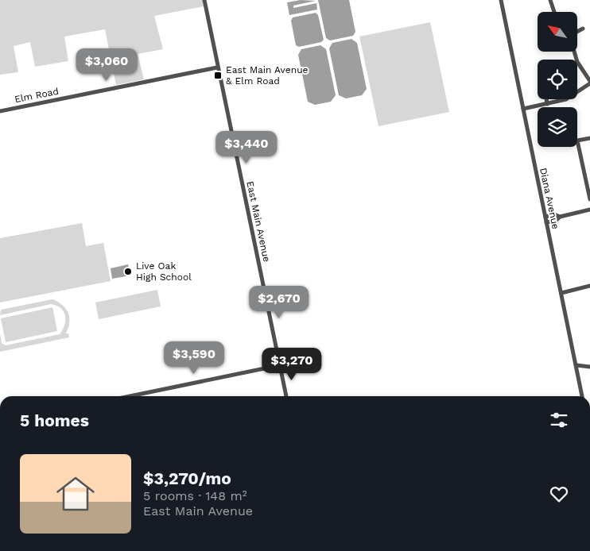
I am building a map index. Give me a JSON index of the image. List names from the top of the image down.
{
  "streets": {
    "street": ["Elm Road", "Diana Avenue", "East Main Avenue"]
  },
  "crossings": [
    ["Elm Road", "East Main Avenue"]
  ],
  "places": {
    "transit": ["East Main Avenue & Elm Road"],
    "other": ["Live Oak High School"]
  },
  "north": "top left",
  "page": {
    "price": [
      "$3,060",
      "$3,440",
      "$2,670",
      "$3,590",
      "$3,270"
    ],
    "heading": "5 homes",
    "list": [
      {
        "name": "$3,270/mo",
        "note": "5 rooms · 148 m² · East Main Avenue"
      }
    ]
  }
}
